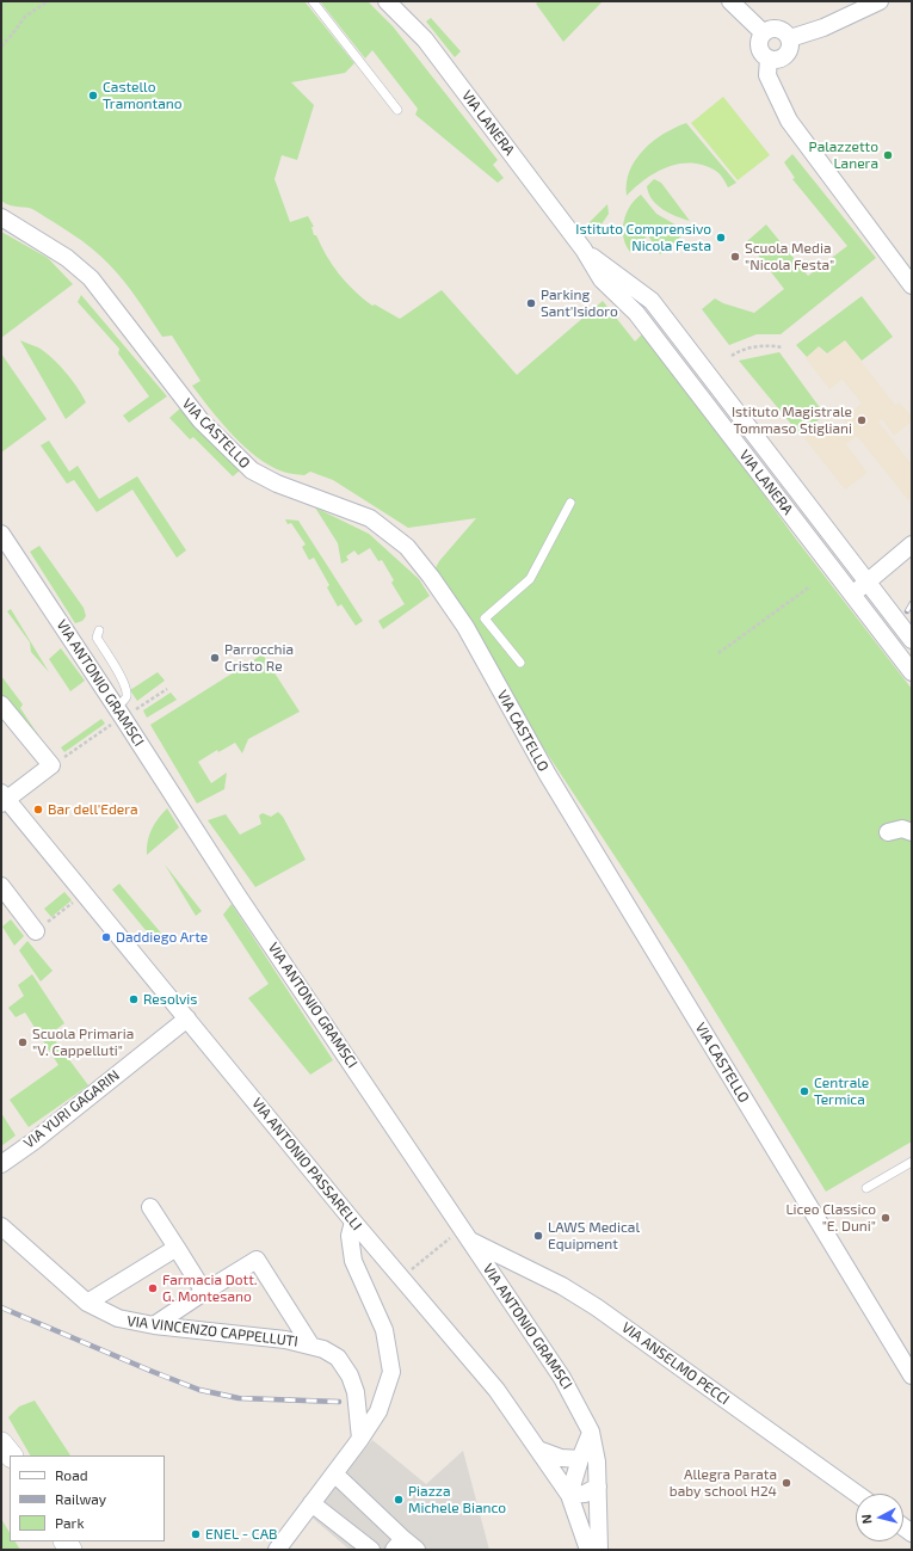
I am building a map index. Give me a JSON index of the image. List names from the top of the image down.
{
  "streets": {
    "street": [
      "VIA LANERA",
      "VIA CASTELLO",
      "VIA ANTONIO GRAMSCI",
      "VIA YURI GAGARIN",
      "VIA ANTONIO PASSARELLI",
      "VIA VINCENZO CAPPELLUTI",
      "VIA ANSELMO PECCI"
    ]
  },
  "crossings": [
    ["VIA ANTONIO GRAMSCI", "VIA ANSELMO PECCI"],
    ["VIA YURI GAGARIN", "VIA ANTONIO PASSARELLI"]
  ],
  "places": [
    "Castello Tramontano",
    "Palazzetto Lanera",
    "Istituto Comprensivo Nicola Festa",
    "Scuola Media \"Nicola Festa\"",
    "Parking Sant'Isidoro",
    "Istituto Magistrale Tommaso Stigliani",
    "Parrocchia Cristo Re",
    "Bar dell'Edera",
    "Daddiego Arte",
    "Resolvis",
    "Scuola Primaria \"V. Cappelluti\"",
    "Centrale Termica",
    "Liceo Classico \"E. Duni\"",
    "LAWS Medical Equipment",
    "Farmacia Dott. G. Montesano",
    "Allegra Parata baby school H24",
    "Piazza Michele Bianco",
    "ENEL - CAB"
  ],
  "legend": ["Road", "Railway", "Park"],
  "north": "left"
}
